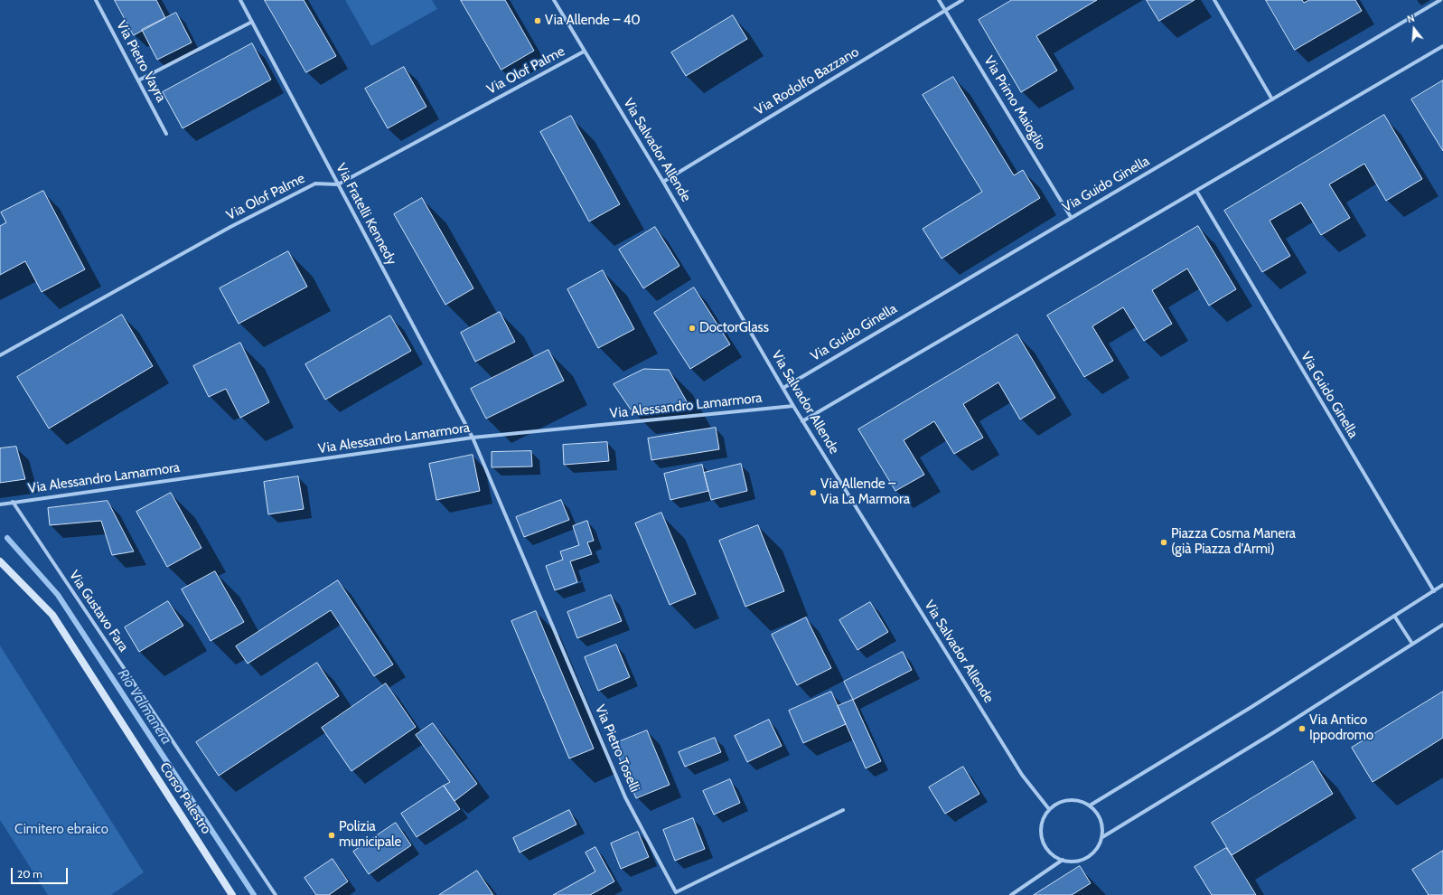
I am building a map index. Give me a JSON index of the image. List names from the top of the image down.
{
  "streets": {
    "street": [
      "Via Pietro Vayra",
      "Via Olof Palme",
      "Via Rodolfo Bazzano",
      "Via Primo Maioglio",
      "Via Salvador Allende",
      "Via Guido Ginella",
      "Via Fratelli Kennedy",
      "Via Alessandro Lamarmora",
      "Via Gustavo Fara",
      "Via Pietro Toselli",
      "Corso Palestro"
    ]
  },
  "crossings": [
    ["Via Olof Palme", "Via Salvador Allende"],
    ["Via Olof Palme", "Via Fratelli Kennedy"],
    ["Via Rodolfo Bazzano", "Via Primo Maioglio"],
    ["Via Rodolfo Bazzano", "Via Salvador Allende"],
    ["Via Primo Maioglio", "Via Guido Ginella"],
    ["Via Salvador Allende", "Via Guido Ginella"],
    ["Via Salvador Allende", "Via Alessandro Lamarmora"],
    ["Via Fratelli Kennedy", "Via Alessandro Lamarmora"],
    ["Via Fratelli Kennedy", "Via Pietro Toselli"],
    ["Via Alessandro Lamarmora", "Via Gustavo Fara"],
    ["Via Alessandro Lamarmora", "Via Pietro Toselli"]
  ],
  "water": ["Rio Valmanera"],
  "parks": ["Cimitero ebraico"],
  "places": [
    "Via Allende – 40",
    "DoctorGlass",
    "Via Allende – Via La Marmora",
    "Piazza Cosma Manera (già Piazza d'Armi)",
    "Via Antico Ippodromo",
    "Polizia municipale"
  ],
  "scale_bar": "20 m",
  "north": "top"
}
